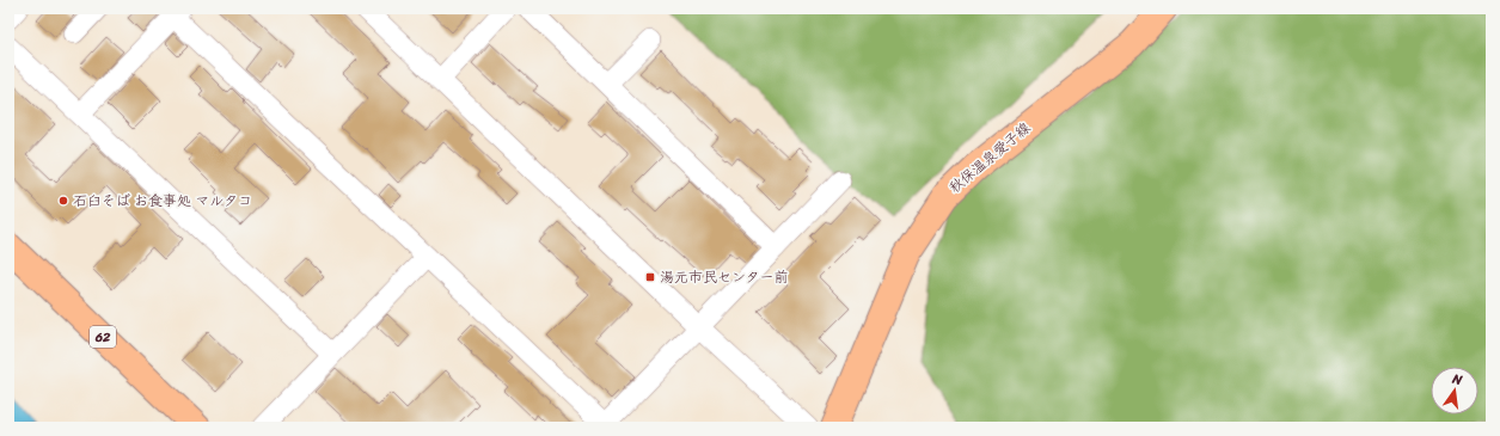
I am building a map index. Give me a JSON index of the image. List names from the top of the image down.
{
  "streets": {
    "main road": ["秋保温泉愛子線", "62"]
  },
  "places": {
    "other": ["石臼そば お食事処 マルタコ"],
    "transit": ["湯元市民センター前"]
  },
  "north": "top"
}
